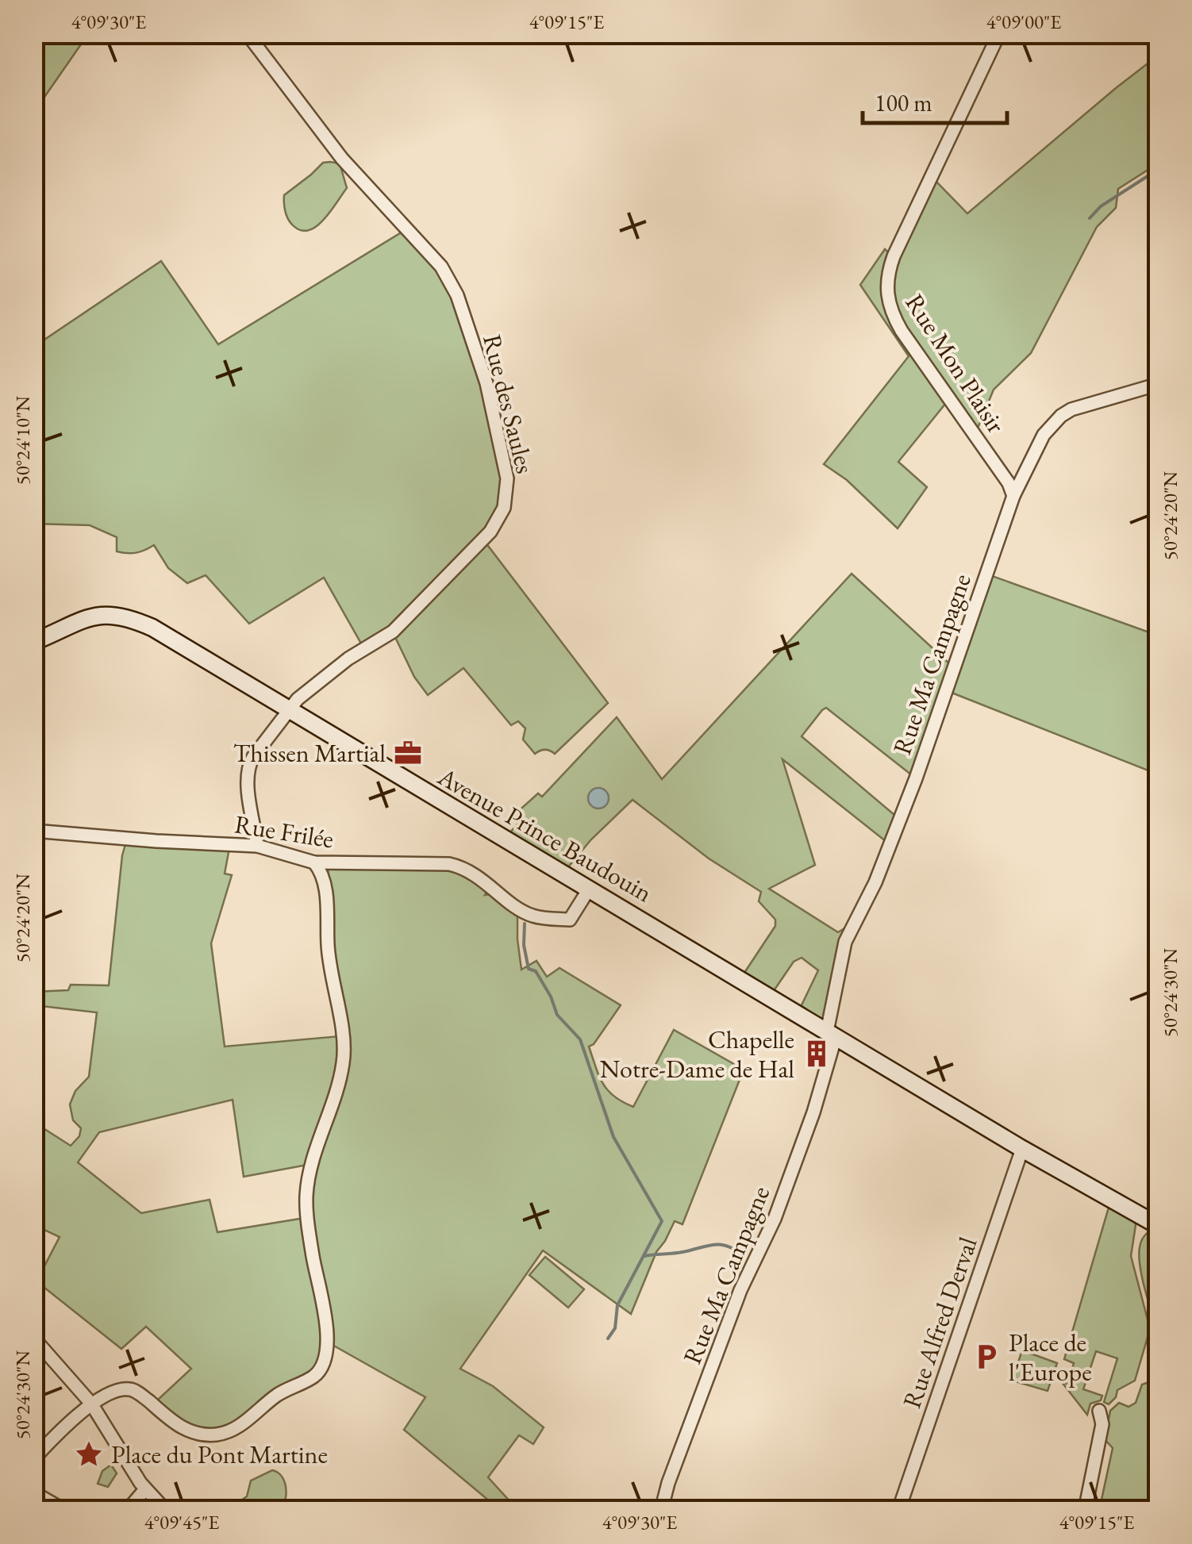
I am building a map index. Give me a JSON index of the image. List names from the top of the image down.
{
  "streets": {
    "street": [
      "Rue Mon Plaisir",
      "Rue des Saules",
      "Rue Ma Campagne",
      "Rue Frilée",
      "Avenue Prince Baudouin",
      "Rue Alfred Derval"
    ]
  },
  "crossings": [
    ["Rue Mon Plaisir", "Rue Ma Campagne"],
    ["Rue des Saules", "Rue Frilée"],
    ["Rue des Saules", "Avenue Prince Baudouin"],
    ["Rue Ma Campagne", "Avenue Prince Baudouin"],
    ["Rue Frilée", "Avenue Prince Baudouin"],
    ["Avenue Prince Baudouin", "Rue Alfred Derval"]
  ],
  "places": {
    "office": ["Thissen Martial"],
    "building": ["Chapelle Notre-Dame de Hal"],
    "parking": ["Place de l'Europe"],
    "place": ["Place du Pont Martine"]
  },
  "scale_bar": "100 m",
  "coordinates": [
    "4°09'30\"E",
    "4°09'15\"E",
    "4°09'00\"E",
    "50°24'10\"N",
    "50°24'20\"N",
    "50°24'30\"N",
    "4°09'45\"E"
  ]
}
